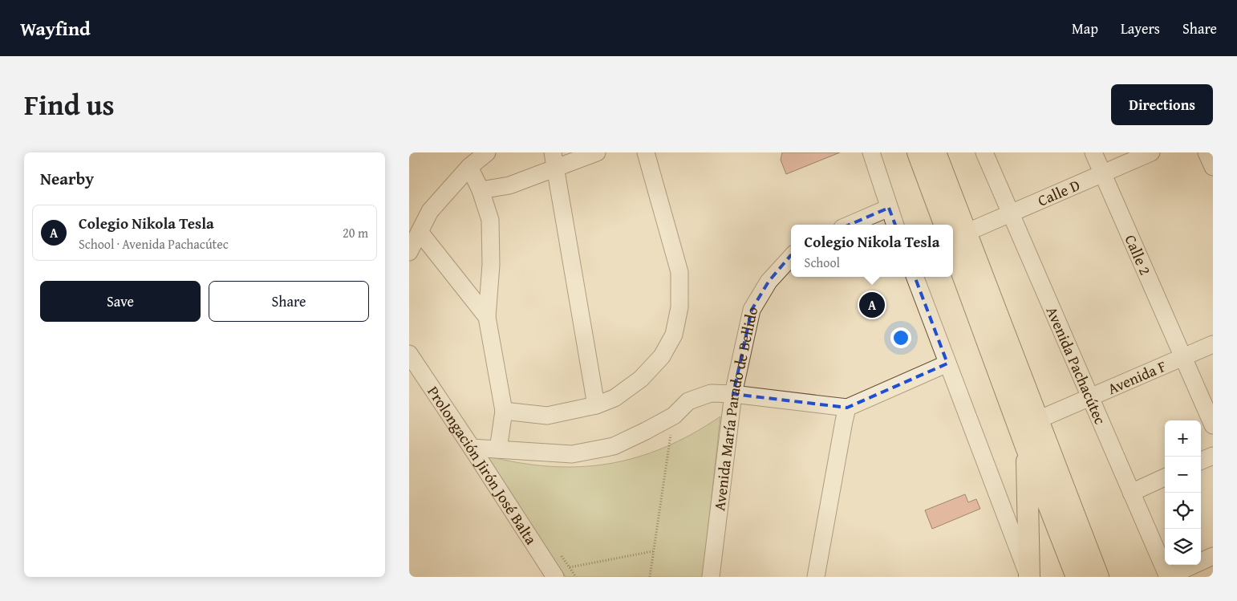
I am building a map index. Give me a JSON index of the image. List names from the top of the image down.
{
  "streets": {
    "street": [
      "Calle D",
      "Calle 2",
      "Avenida Pachacútec",
      "Avenida F",
      "Avenida María Parado de Bellido",
      "Prolongación Jirón José Balta"
    ]
  },
  "crossings": [
    ["Calle D", "Calle 2"],
    ["Calle D", "Avenida Pachacútec"],
    ["Calle 2", "Avenida F"],
    ["Avenida Pachacútec", "Avenida F"]
  ],
  "page": {
    "header": "Wayfind",
    "nav": ["Map", "Layers", "Share"],
    "title": "Find us",
    "buttons": [
      "Directions",
      ["Save", "Share"]
    ],
    "heading": "Nearby",
    "list": [
      {
        "mark": "A",
        "name": "Colegio Nikola Tesla",
        "note": "School · Avenida Pachacútec",
        "value": "20 m"
      }
    ],
    "popup": ["Colegio Nikola Tesla", "School"],
    "pins": "A",
    "map_buttons": ["+", "−"]
  }
}
